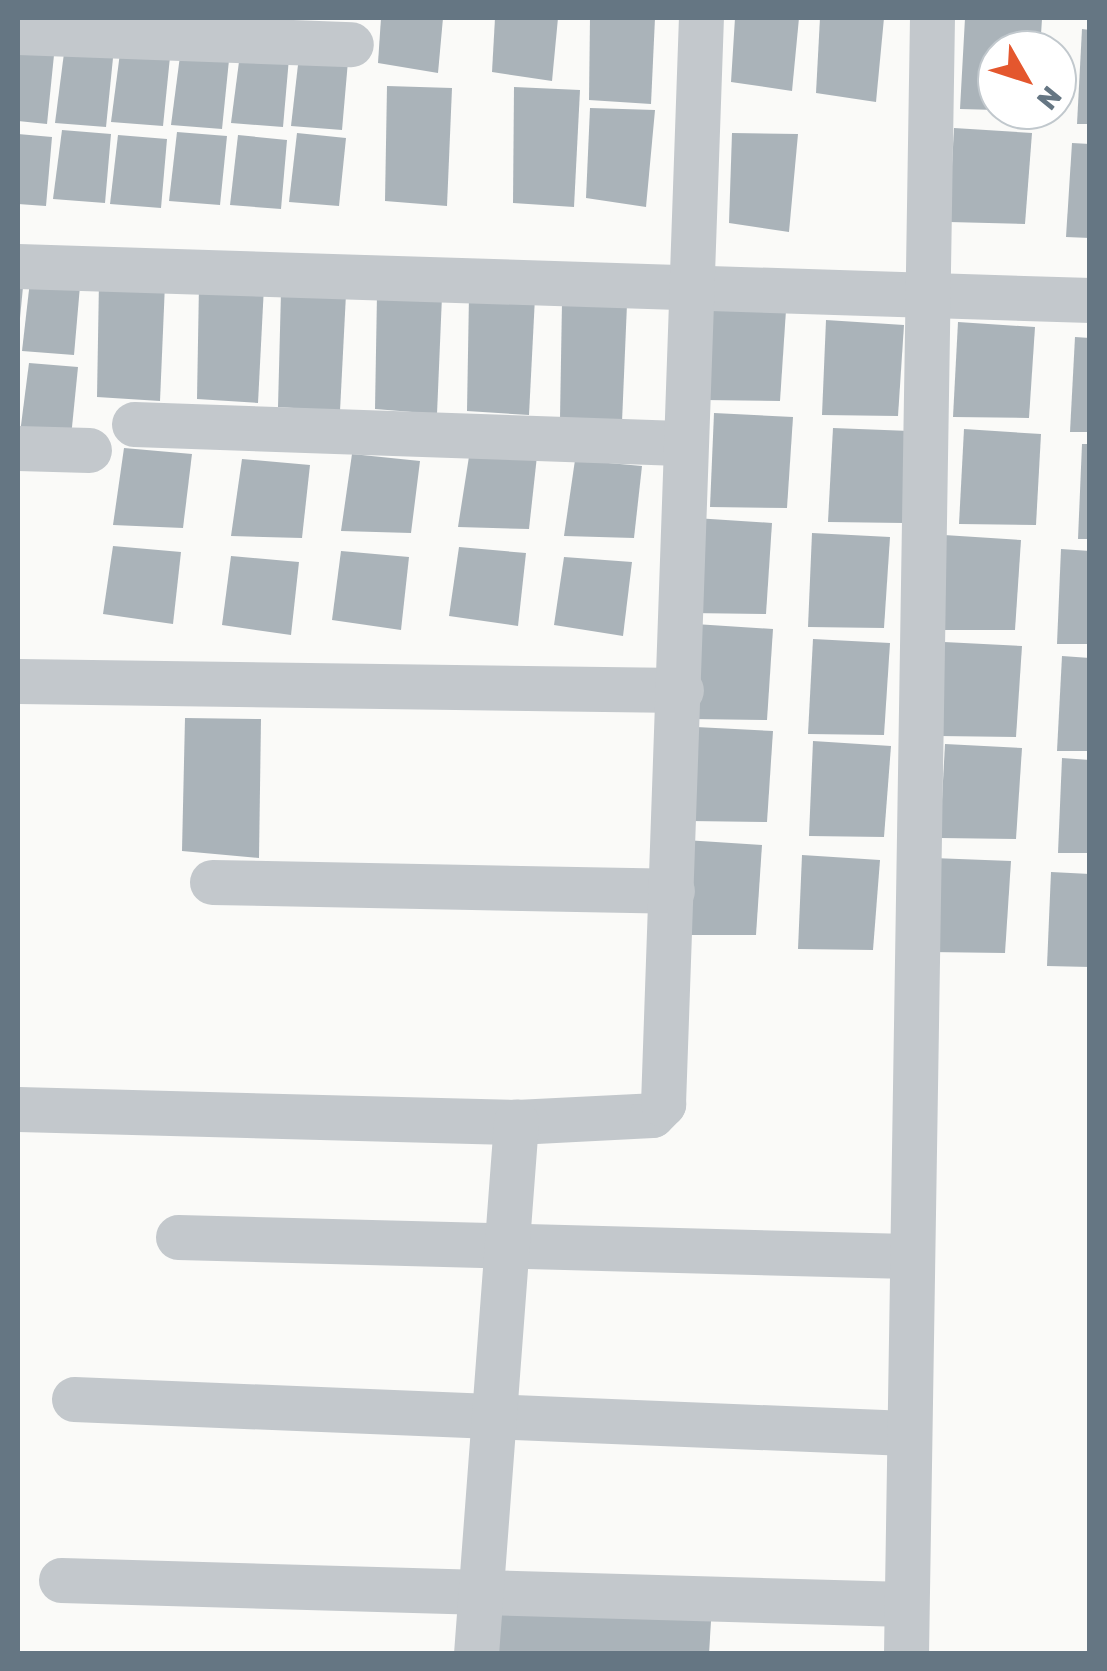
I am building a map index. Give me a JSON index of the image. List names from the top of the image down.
{
  "north": "bottom right"
}
